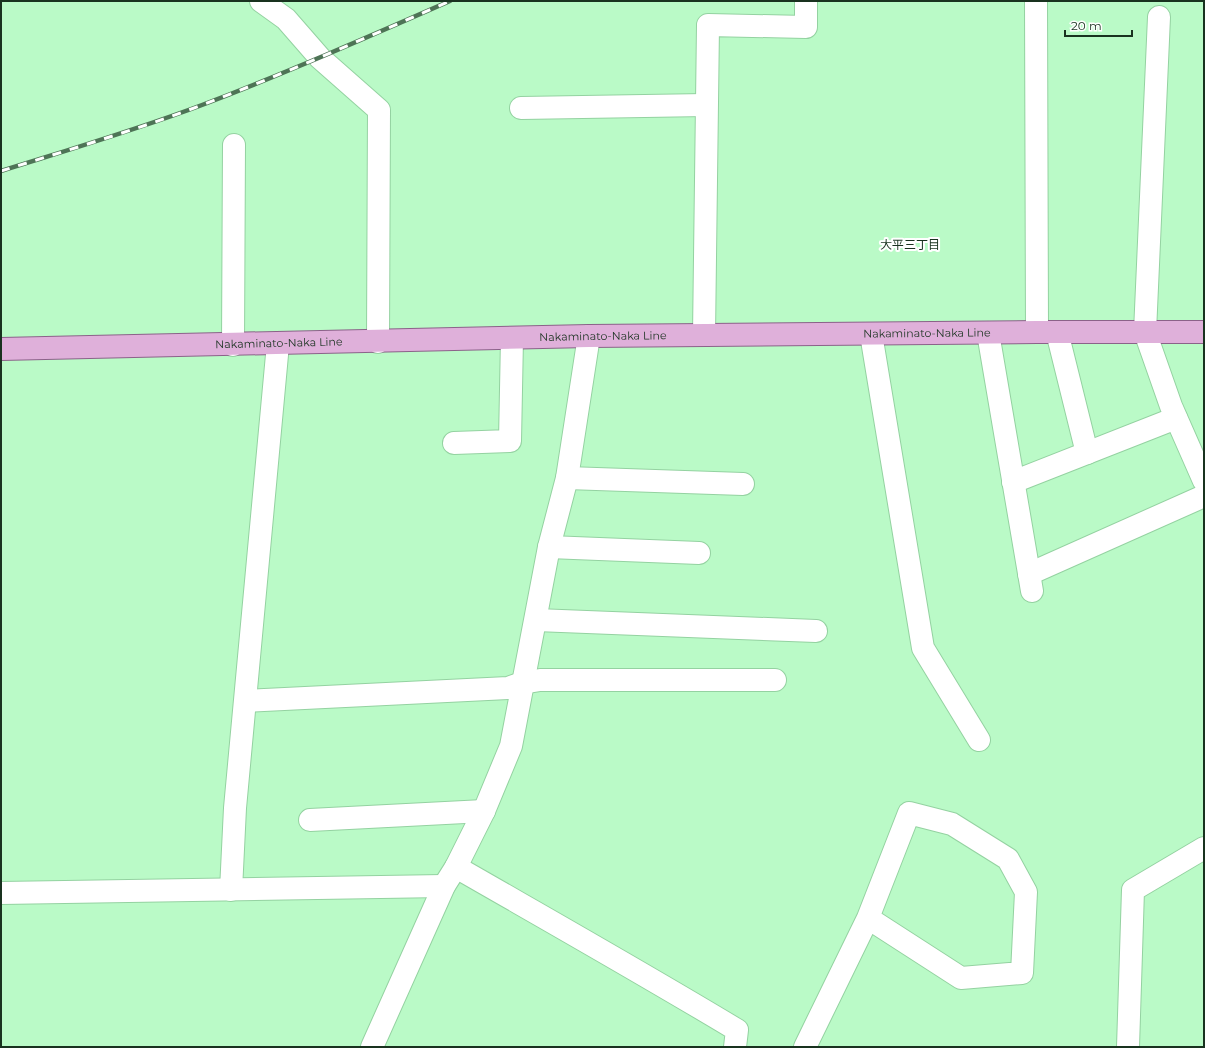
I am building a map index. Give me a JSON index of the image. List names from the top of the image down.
{
  "streets": {
    "main road": ["Nakaminato-Naka Line"]
  },
  "districts": ["大平三丁目"],
  "scale_bar": "20 m"
}
